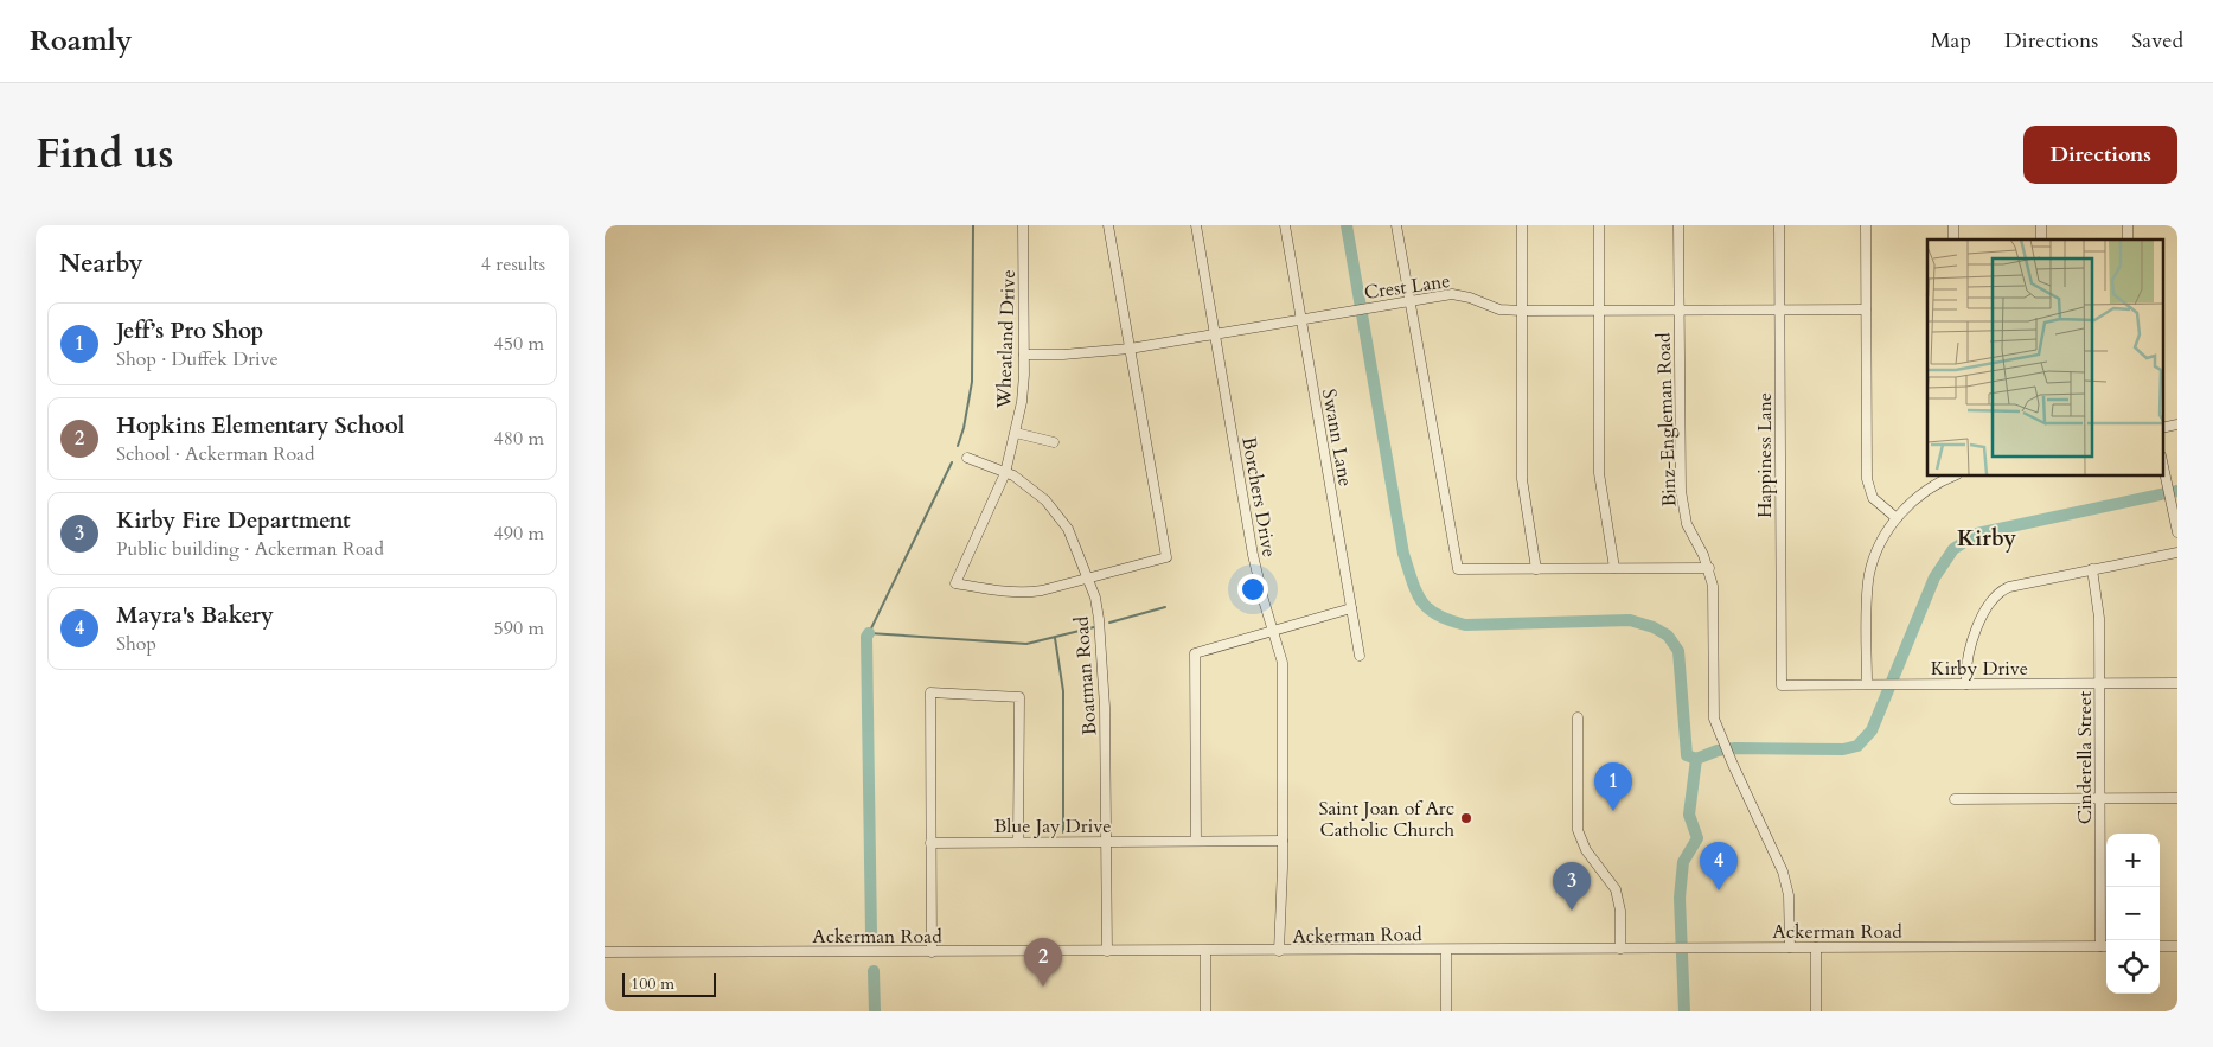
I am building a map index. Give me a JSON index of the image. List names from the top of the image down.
{
  "streets": {
    "street": [
      "Crest Lane",
      "Wheatland Drive",
      "Binz-Engleman Road",
      "Swann Lane",
      "Happiness Lane",
      "Borchers Drive",
      "Kirby Drive",
      "Boatman Road",
      "Cinderella Street",
      "Blue Jay Drive",
      "Ackerman Road"
    ]
  },
  "crossings": [
    ["Crest Lane", "Wheatland Drive"],
    ["Crest Lane", "Binz-Engleman Road"],
    ["Crest Lane", "Swann Lane"],
    ["Crest Lane", "Happiness Lane"],
    ["Crest Lane", "Borchers Drive"],
    ["Wheatland Drive", "Boatman Road"],
    ["Binz-Engleman Road", "Ackerman Road"],
    ["Happiness Lane", "Kirby Drive"],
    ["Borchers Drive", "Blue Jay Drive"],
    ["Borchers Drive", "Ackerman Road"],
    ["Kirby Drive", "Cinderella Street"],
    ["Boatman Road", "Blue Jay Drive"],
    ["Boatman Road", "Ackerman Road"],
    ["Cinderella Street", "Ackerman Road"]
  ],
  "districts": ["Kirby"],
  "places": ["Saint Joan of Arc Catholic Church"],
  "scale_bar": "100 m",
  "page": {
    "header": "Roamly",
    "nav": ["Map", "Directions", "Saved"],
    "title": "Find us",
    "buttons": "Directions",
    "heading": ["Nearby", "4 results"],
    "list": [
      {
        "mark": "1",
        "name": "Jeff’s Pro Shop",
        "note": "Shop · Duffek Drive",
        "value": "450 m"
      },
      {
        "mark": "2",
        "name": "Hopkins Elementary School",
        "note": "School · Ackerman Road",
        "value": "480 m"
      },
      {
        "mark": "3",
        "name": "Kirby Fire Department",
        "note": "Public building · Ackerman Road",
        "value": "490 m"
      },
      {
        "mark": "4",
        "name": "Mayra's Bakery",
        "note": "Shop",
        "value": "590 m"
      }
    ],
    "pins": [
      "1",
      "4",
      "3",
      "2"
    ],
    "map_buttons": ["+", "−"],
    "scale": "100 m"
  }
}
